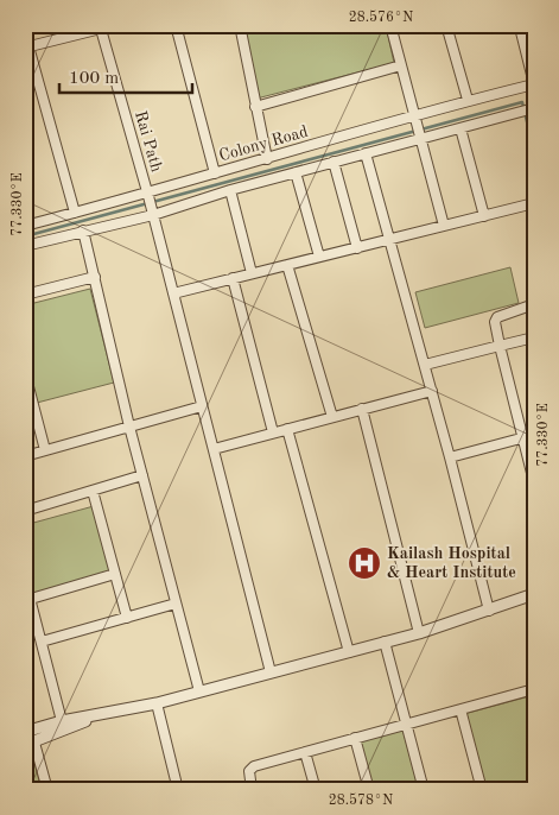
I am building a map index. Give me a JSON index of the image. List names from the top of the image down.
{
  "streets": {
    "street": ["Rai Path", "Colony Road"]
  },
  "places": {
    "hospital": ["Kailash Hospital & Heart Institute"]
  },
  "scale_bar": "100 m",
  "coordinates": ["28.576°N", "77.330°E", "28.578°N"]
}
